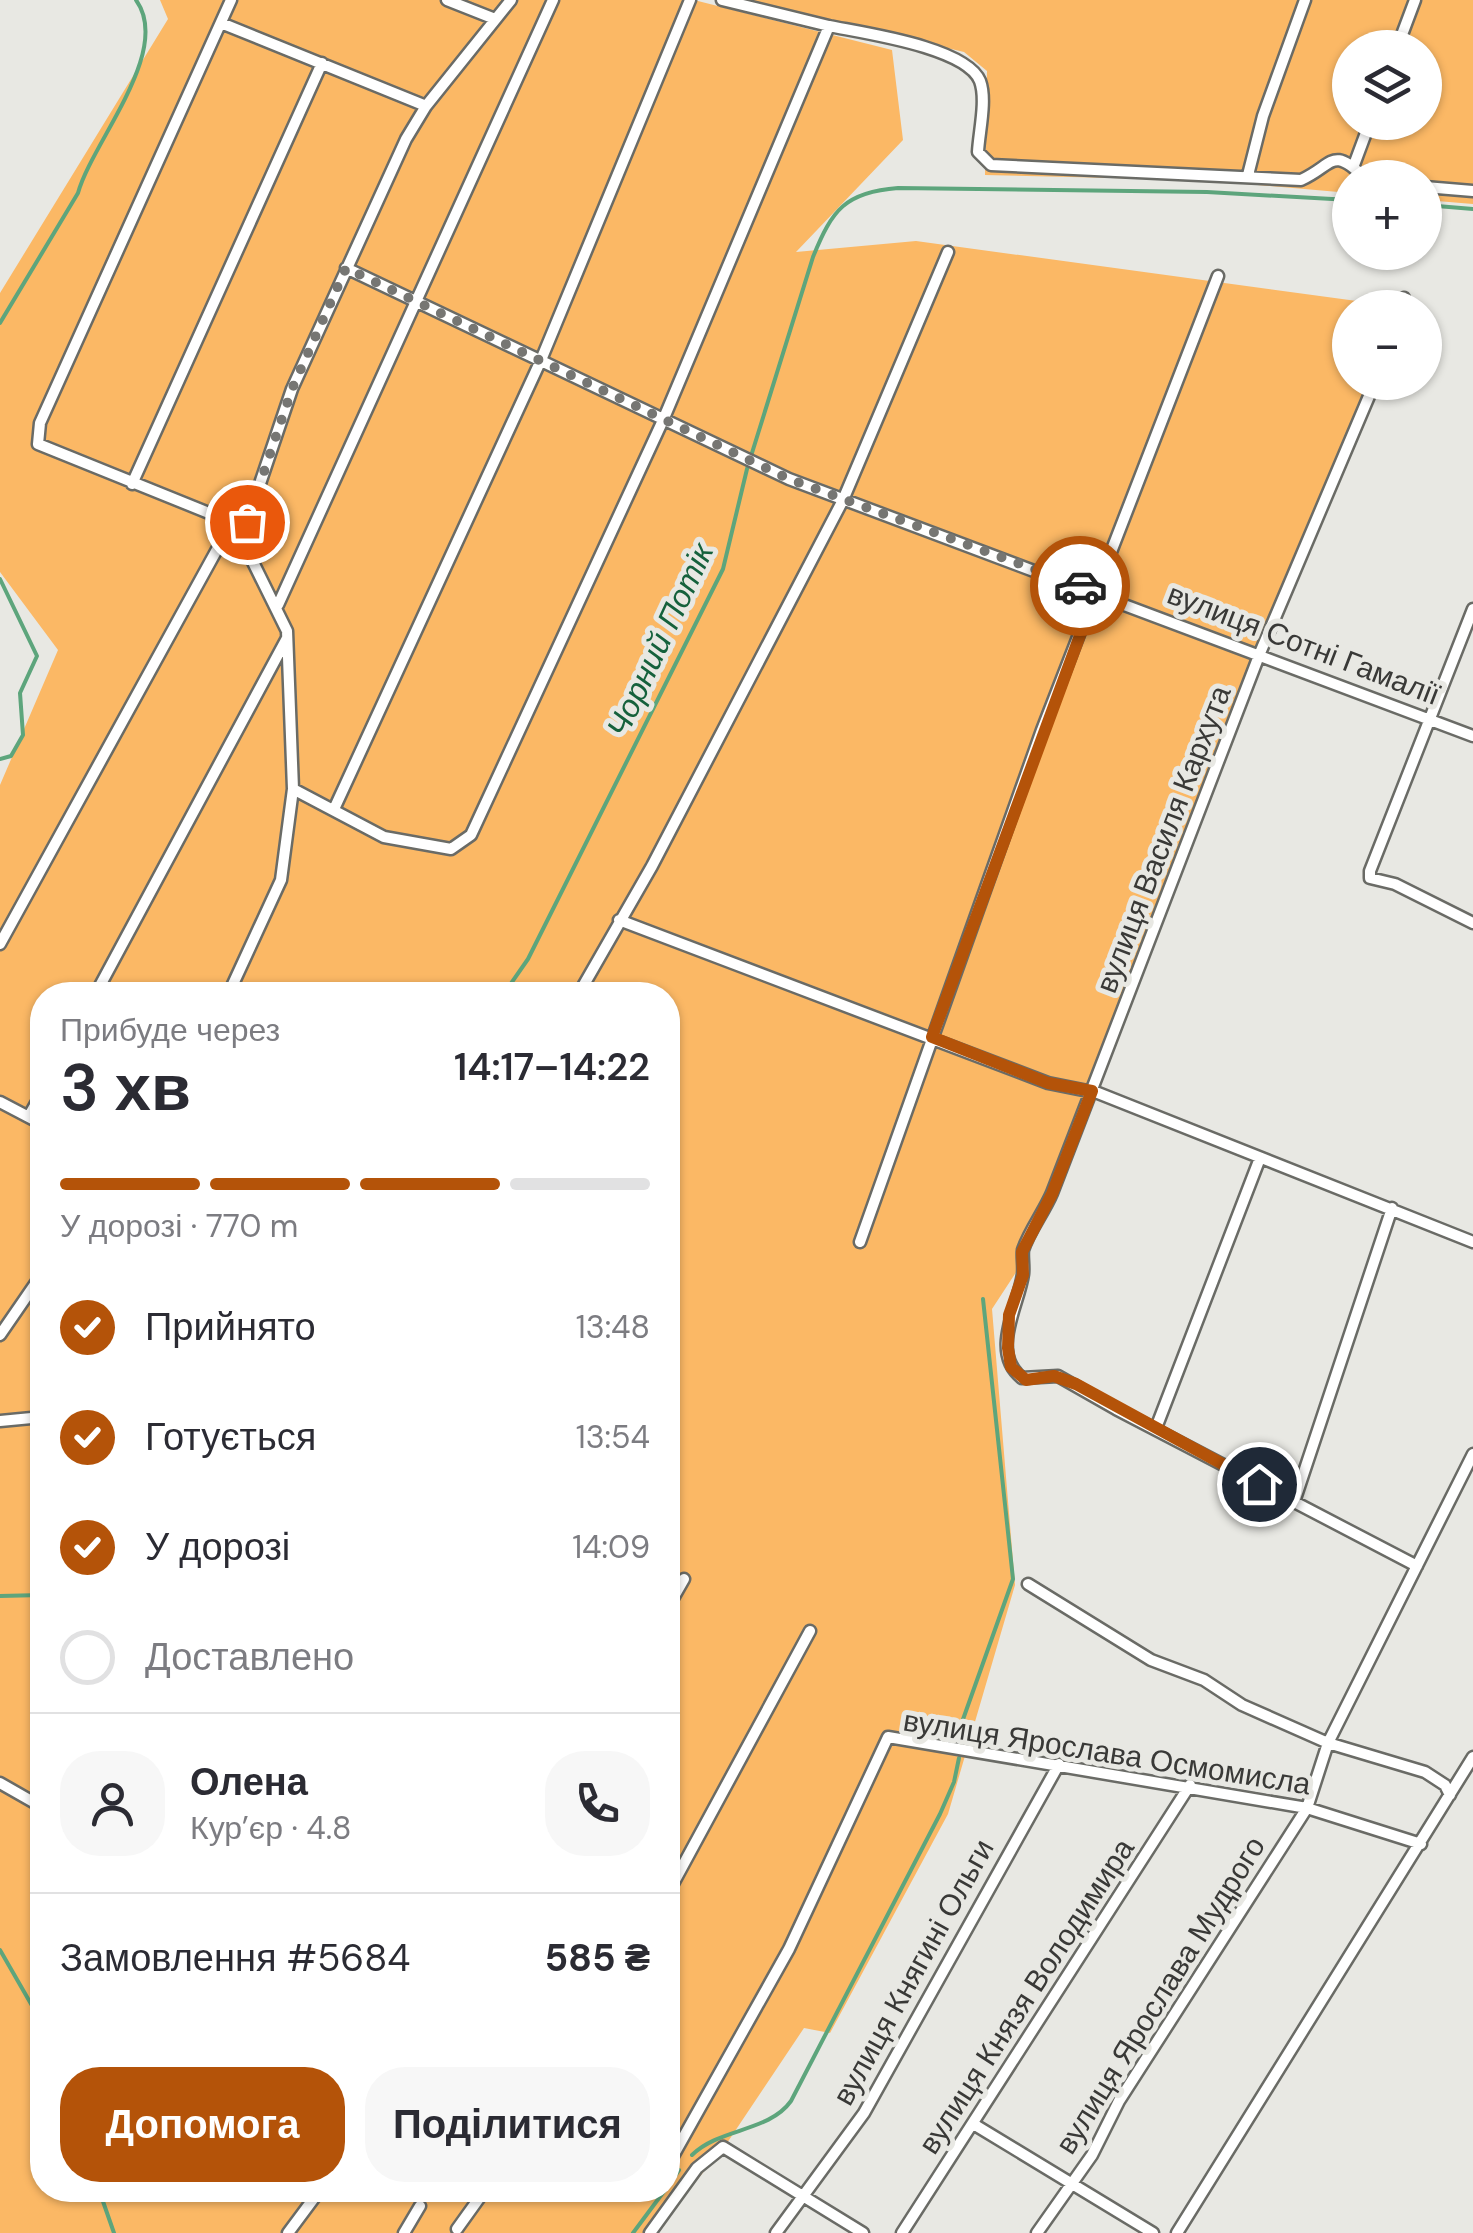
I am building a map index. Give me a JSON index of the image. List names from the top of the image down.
{
  "streets": {
    "street": [
      "вулиця Сотні Гамалії",
      "вулиця Василя Кархута",
      "вулиця Ярослава Осмомисла",
      "вулиця Княгині Ольги",
      "вулиця Ярослава Мудрого",
      "вулиця Князя Володимира"
    ]
  },
  "crossings": [
    ["вулиця Сотні Гамалії", "вулиця Василя Кархута"],
    ["вулиця Ярослава Осмомисла", "вулиця Княгині Ольги"],
    ["вулиця Ярослава Осмомисла", "вулиця Ярослава Мудрого"],
    ["вулиця Ярослава Осмомисла", "вулиця Князя Володимира"]
  ],
  "water": ["Чорний Потік"],
  "page": {
    "map_buttons": ["+", "−"],
    "heading": ["3 хв", "Прибуде через", "14:17–14:22"],
    "panel": [
      "Олена",
      "Кур’єр · 4.8",
      "Замовлення #5684",
      "585 ₴"
    ],
    "bar": "У дорозі · 770 m",
    "list": [
      ["Прийнято", "13:48"],
      ["Готується", "13:54"],
      ["У дорозі", "14:09"],
      "Доставлено"
    ],
    "buttons": ["Допомога", "Поділитися"]
  }
}
